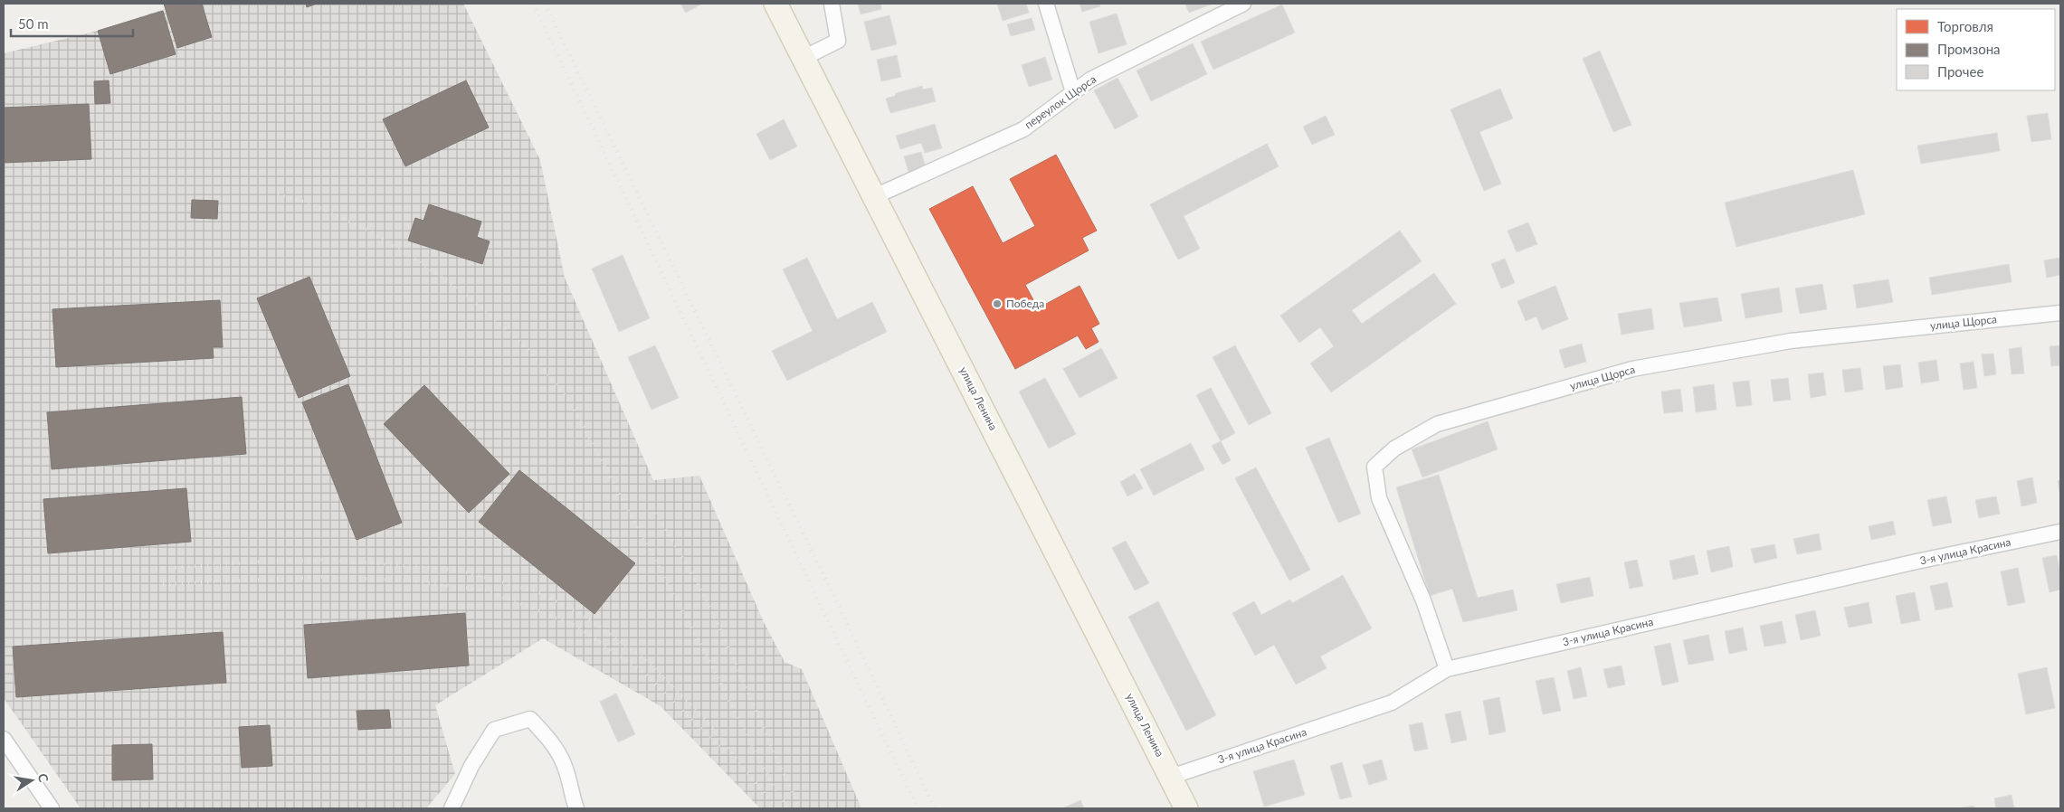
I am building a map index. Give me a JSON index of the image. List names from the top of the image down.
{
  "streets": {
    "main road": ["улица Ленина"],
    "street": ["переулок Щорса", "улица Щорса", "3-я улица Красина"]
  },
  "crossings": [
    ["переулок Щорса", "улица Ленина"],
    ["улица Щорса", "3-я улица Красина"],
    ["улица Ленина", "3-я улица Красина"]
  ],
  "places": ["Победа"],
  "legend": ["Торговля", "Промзона", "Прочее"],
  "scale_bar": "50 m",
  "north": "right"
}
